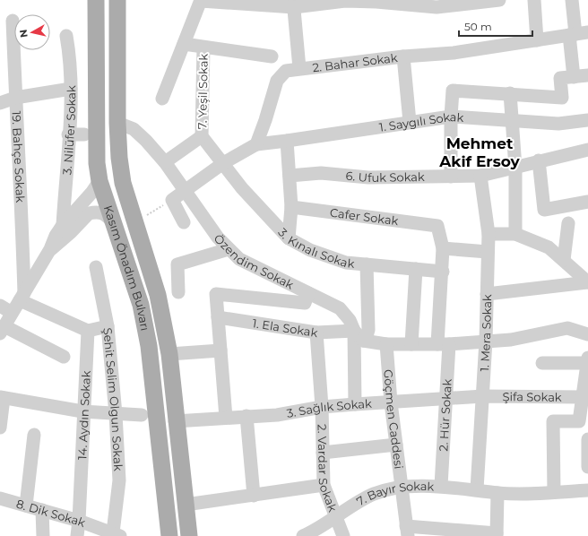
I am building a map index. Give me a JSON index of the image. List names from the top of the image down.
{
  "streets": {
    "main road": ["Kasım Önadım Bulvarı"],
    "street": [
      "2. Bahar Sokak",
      "7. Yeşil Sokak",
      "1. Saygılı Sokak",
      "3. Nilüfer Sokak",
      "19. Bahçe Sokak",
      "6. Ufuk Sokak",
      "Cafer Sokak",
      "3. Kınalı Sokak",
      "Özendim Sokak",
      "1. Ela Sokak",
      "1. Mera Sokak",
      "Şifa Sokak",
      "Şehit Selim Olgun Sokak",
      "3. Sağlık Sokak",
      "14. Aydın Sokak",
      "2. Hür Sokak",
      "Göçmen Caddesi",
      "2. Vardar Sokak",
      "7. Bayır Sokak",
      "8. Dik Sokak"
    ]
  },
  "crossings": [
    ["2. Bahar Sokak", "1. Saygılı Sokak"],
    ["7. Yeşil Sokak", "3. Kınalı Sokak"],
    ["7. Yeşil Sokak", "Özendim Sokak"],
    ["6. Ufuk Sokak", "1. Mera Sokak"],
    ["Cafer Sokak", "2. Hür Sokak"],
    ["3. Kınalı Sokak", "2. Hür Sokak"],
    ["Özendim Sokak", "Kasım Önadım Bulvarı"],
    ["Özendim Sokak", "1. Ela Sokak"],
    ["Özendim Sokak", "3. Sağlık Sokak"],
    ["Kasım Önadım Bulvarı", "3. Sağlık Sokak"],
    ["1. Ela Sokak", "1. Mera Sokak"],
    ["1. Ela Sokak", "2. Hür Sokak"],
    ["1. Ela Sokak", "Göçmen Caddesi"],
    ["1. Ela Sokak", "2. Vardar Sokak"],
    ["1. Mera Sokak", "Şifa Sokak"],
    ["1. Mera Sokak", "3. Sağlık Sokak"],
    ["1. Mera Sokak", "7. Bayır Sokak"],
    ["Şifa Sokak", "3. Sağlık Sokak"],
    ["Şehit Selim Olgun Sokak", "8. Dik Sokak"],
    ["3. Sağlık Sokak", "2. Hür Sokak"],
    ["3. Sağlık Sokak", "Göçmen Caddesi"],
    ["3. Sağlık Sokak", "2. Vardar Sokak"],
    ["14. Aydın Sokak", "8. Dik Sokak"],
    ["2. Hür Sokak", "7. Bayır Sokak"],
    ["Göçmen Caddesi", "7. Bayır Sokak"],
    ["2. Vardar Sokak", "7. Bayır Sokak"]
  ],
  "districts": ["Mehmet Akif Ersoy"],
  "scale_bar": "50 m",
  "north": "left"
}
